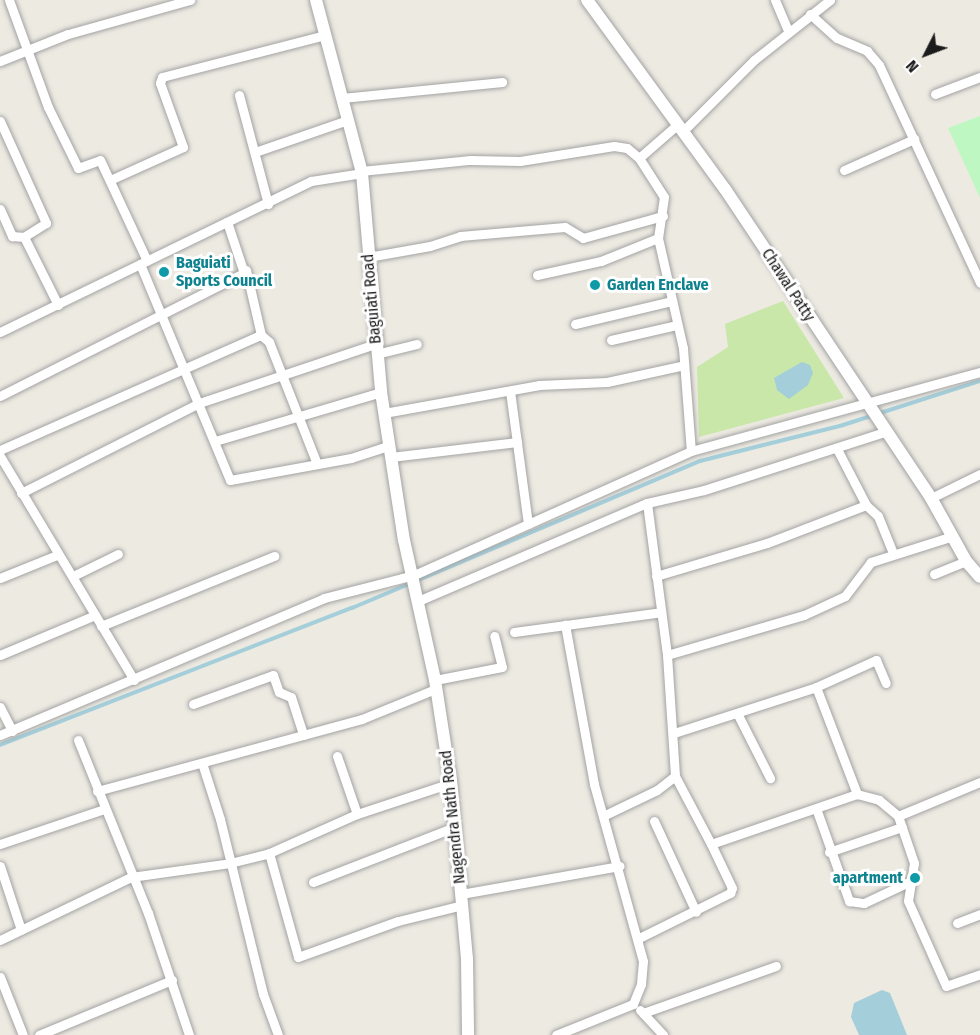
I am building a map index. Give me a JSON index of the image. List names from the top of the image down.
{
  "streets": {
    "street": ["Chawal Patty", "Baguiati Road", "Nagendra Nath Road"]
  },
  "crossings": [
    ["Baguiati Road", "Nagendra Nath Road"]
  ],
  "places": ["Baguiati Sports Council", "Garden Enclave", "apartment"],
  "north": "bottom left"
}
